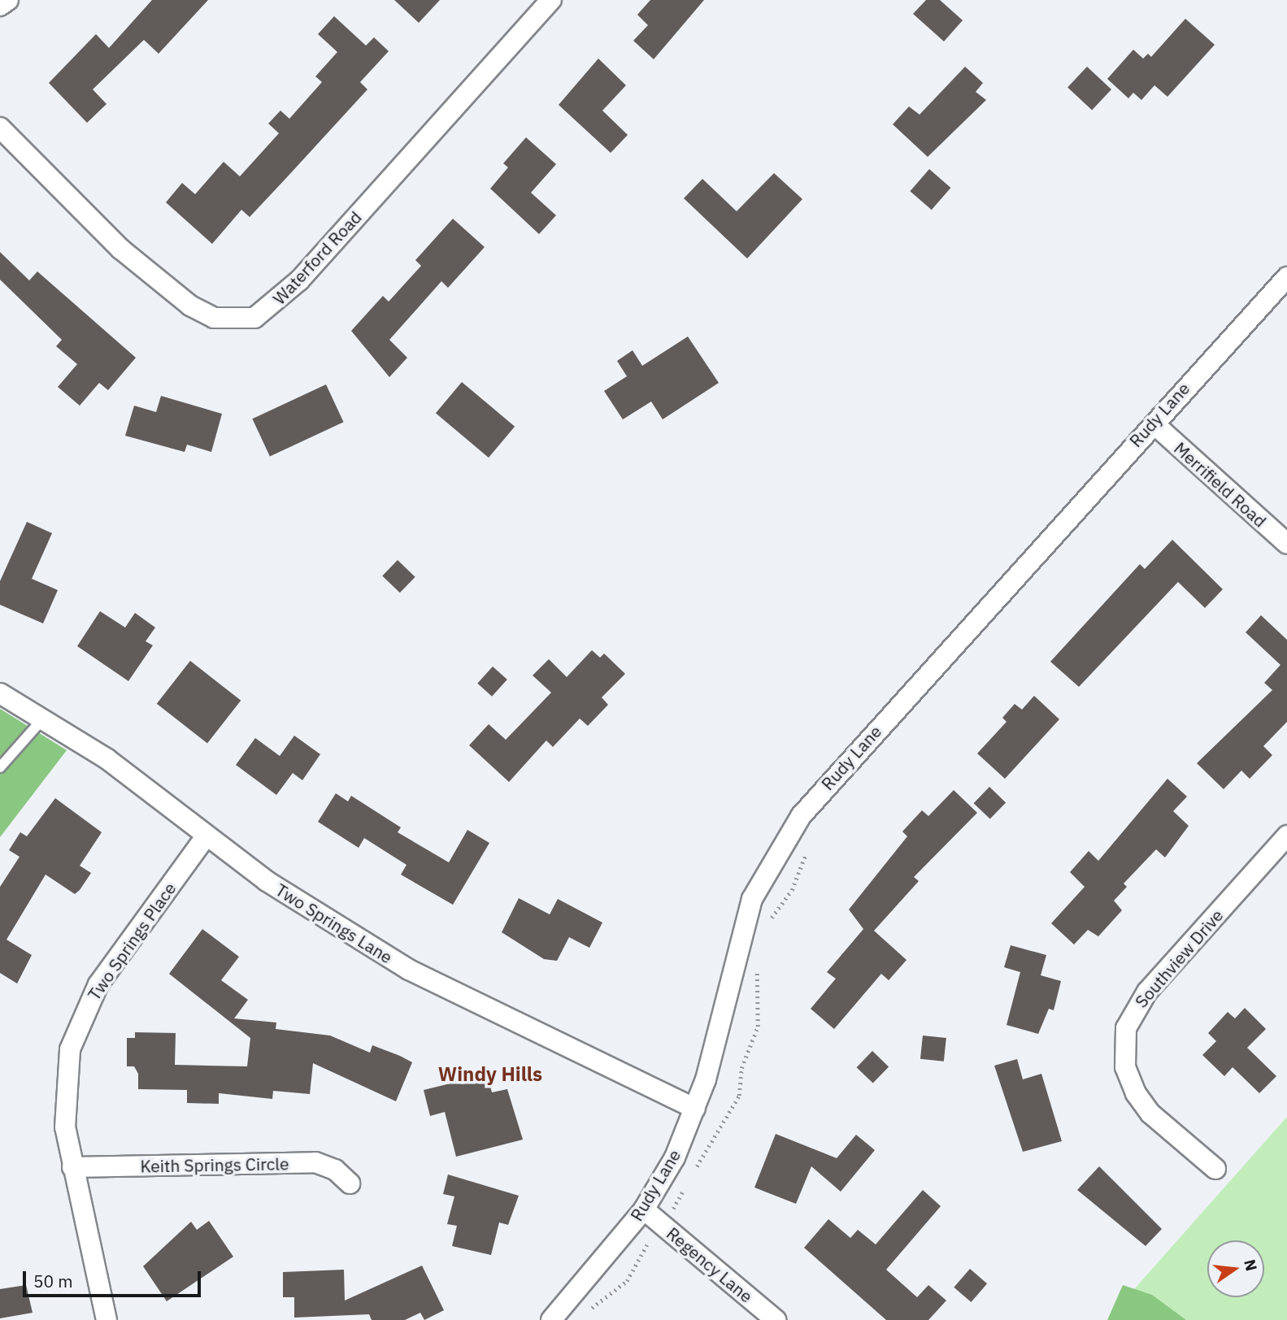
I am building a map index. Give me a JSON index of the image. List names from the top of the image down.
{
  "streets": {
    "street": [
      "Waterford Road",
      "Rudy Lane",
      "Merrifield Road",
      "Two Springs Lane",
      "Two Springs Place",
      "Southview Drive",
      "Keith Springs Circle",
      "Regency Lane"
    ]
  },
  "crossings": [
    ["Rudy Lane", "Merrifield Road"],
    ["Rudy Lane", "Two Springs Lane"],
    ["Rudy Lane", "Regency Lane"],
    ["Two Springs Lane", "Two Springs Place"],
    ["Two Springs Place", "Keith Springs Circle"]
  ],
  "districts": ["Windy Hills"],
  "scale_bar": "50 m",
  "north": "right"
}
